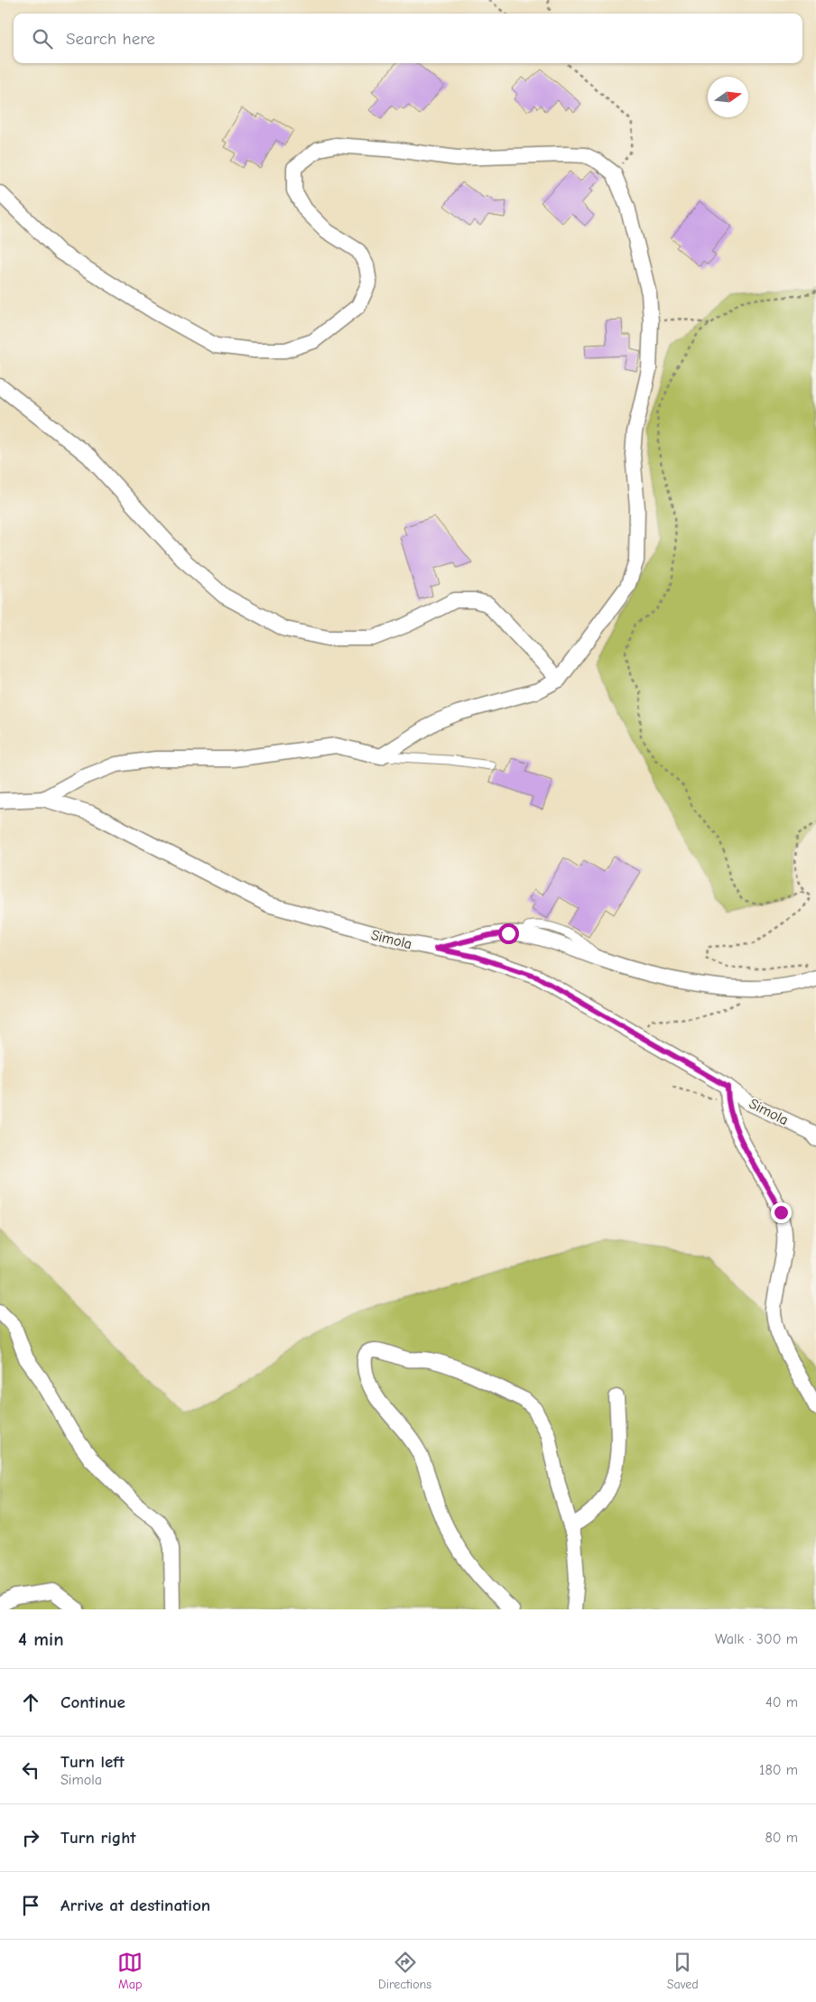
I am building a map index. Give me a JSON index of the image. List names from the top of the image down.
{
  "streets": {
    "street": ["Simola"]
  },
  "north": "right",
  "page": {
    "search": "Search here",
    "heading": ["4 min", "Walk · 300 m"],
    "list": [
      ["Continue", "40 m"],
      ["Turn left", "Simola", "180 m"],
      ["Turn right", "80 m"],
      "Arrive at destination"
    ],
    "nav": ["Map", "Directions", "Saved"]
  }
}
